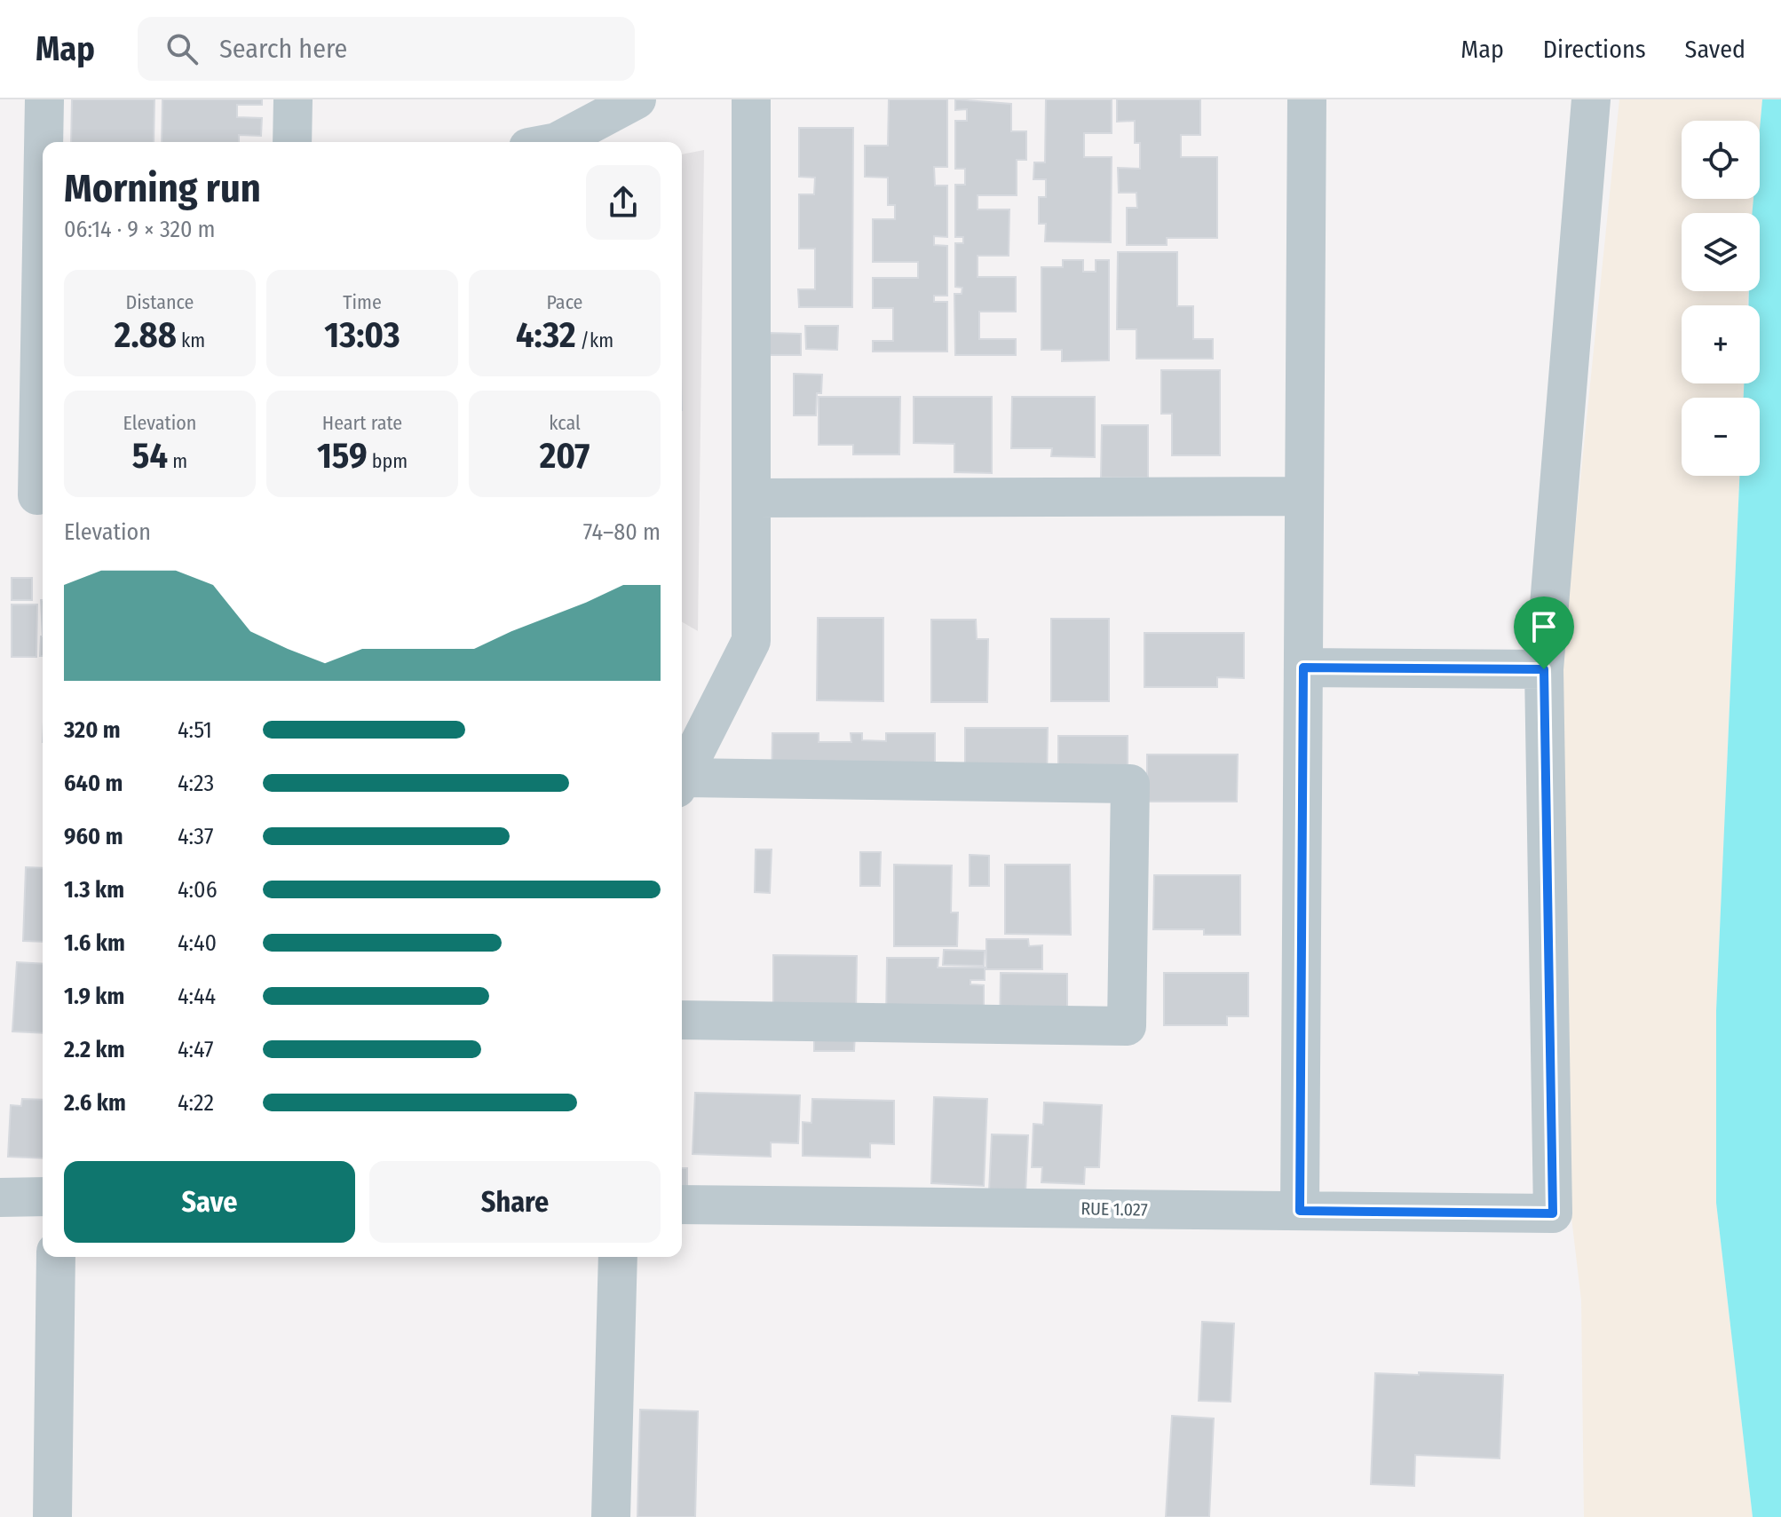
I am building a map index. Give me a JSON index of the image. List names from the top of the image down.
{
  "streets": {
    "street": ["RUE 1.027"]
  },
  "page": {
    "header": "Map",
    "search": "Search here",
    "nav": ["Map", "Directions", "Saved"],
    "map_buttons": ["+", "−"],
    "heading": ["Morning run", "06:14 · 9 × 320 m"],
    "stats": [
      ["Distance", "2.88 km"],
      ["Time", "13:03"],
      ["Pace", "4:32 /km"],
      ["Elevation", "54 m"],
      ["Heart rate", "159 bpm"],
      ["kcal", "207"]
    ],
    "chart": ["Elevation", "74–80 m"],
    "list": [
      {
        "name": "320 m",
        "note": "4:51"
      },
      {
        "name": "640 m",
        "note": "4:23"
      },
      {
        "name": "960 m",
        "note": "4:37"
      },
      {
        "name": "1.3 km",
        "note": "4:06"
      },
      {
        "name": "1.6 km",
        "note": "4:40"
      },
      {
        "name": "1.9 km",
        "note": "4:44"
      },
      {
        "name": "2.2 km",
        "note": "4:47"
      },
      {
        "name": "2.6 km",
        "note": "4:22"
      }
    ],
    "buttons": ["Save", "Share"]
  }
}
